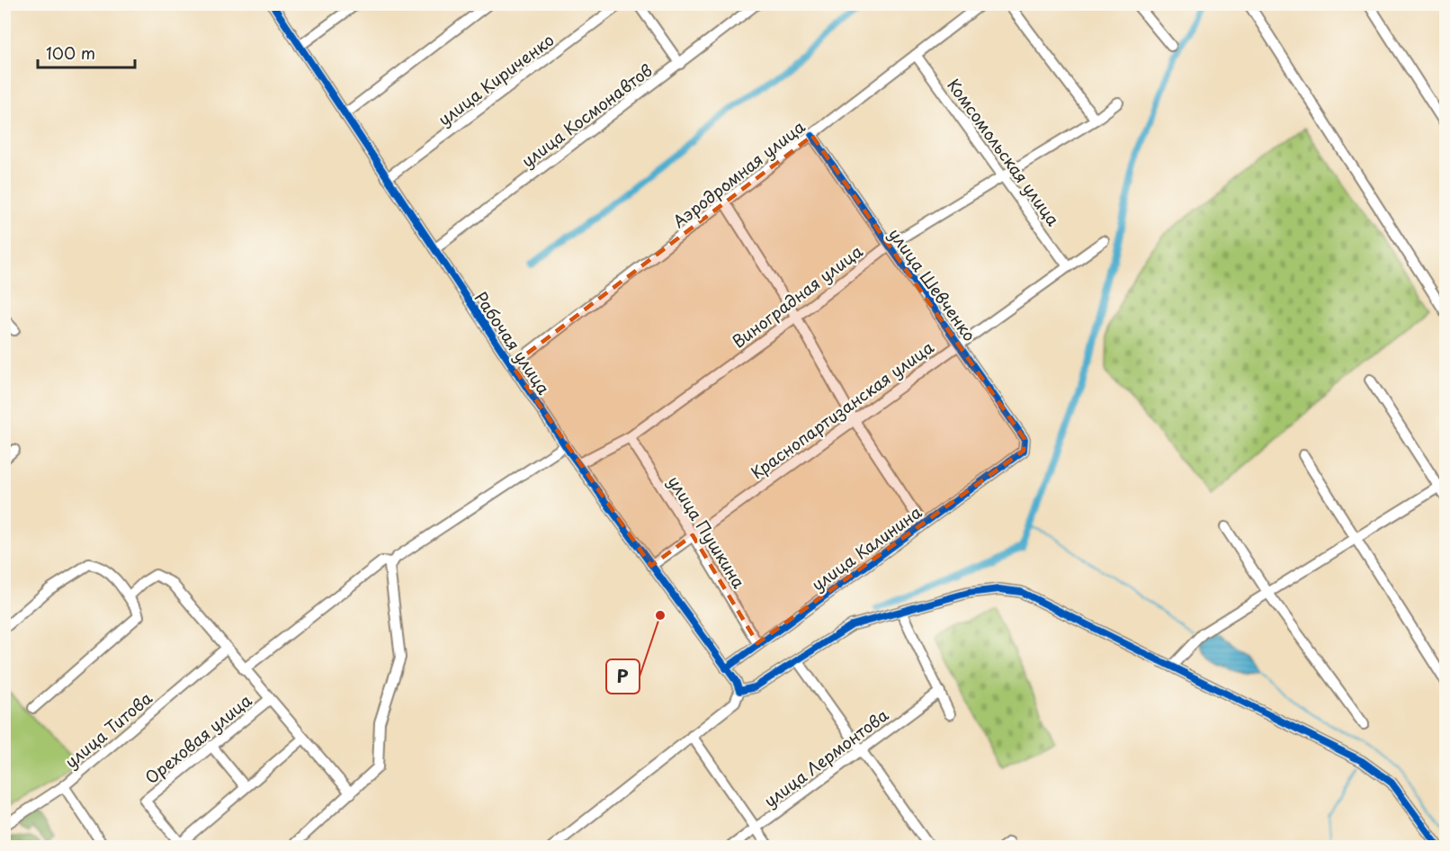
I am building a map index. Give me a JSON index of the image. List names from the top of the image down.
{
  "streets": {
    "street": [
      "улица Кириченко",
      "улица Космонавтов",
      "Комсомольская улица",
      "Аэродромная улица",
      "улица Шевченко",
      "Виноградная улица",
      "Рабочая улица",
      "Краснопартизанская улица",
      "улица Пушкина",
      "улица Калинина",
      "улица Титова",
      "Ореховая улица",
      "улица Лермонтова"
    ]
  },
  "crossings": [
    ["улица Кириченко", "Рабочая улица"],
    ["улица Космонавтов", "Рабочая улица"],
    ["Комсомольская улица", "Аэродромная улица"],
    ["Комсомольская улица", "Виноградная улица"],
    ["Комсомольская улица", "Краснопартизанская улица"],
    ["Аэродромная улица", "улица Шевченко"],
    ["Аэродромная улица", "Рабочая улица"],
    ["улица Шевченко", "Виноградная улица"],
    ["улица Шевченко", "Краснопартизанская улица"],
    ["улица Шевченко", "улица Калинина"],
    ["Виноградная улица", "Рабочая улица"],
    ["Виноградная улица", "улица Пушкина"],
    ["Рабочая улица", "Краснопартизанская улица"],
    ["Рабочая улица", "улица Калинина"],
    ["Краснопартизанская улица", "улица Пушкина"],
    ["улица Пушкина", "улица Калинина"]
  ],
  "places": ["Р"],
  "scale_bar": "100 m"
}
